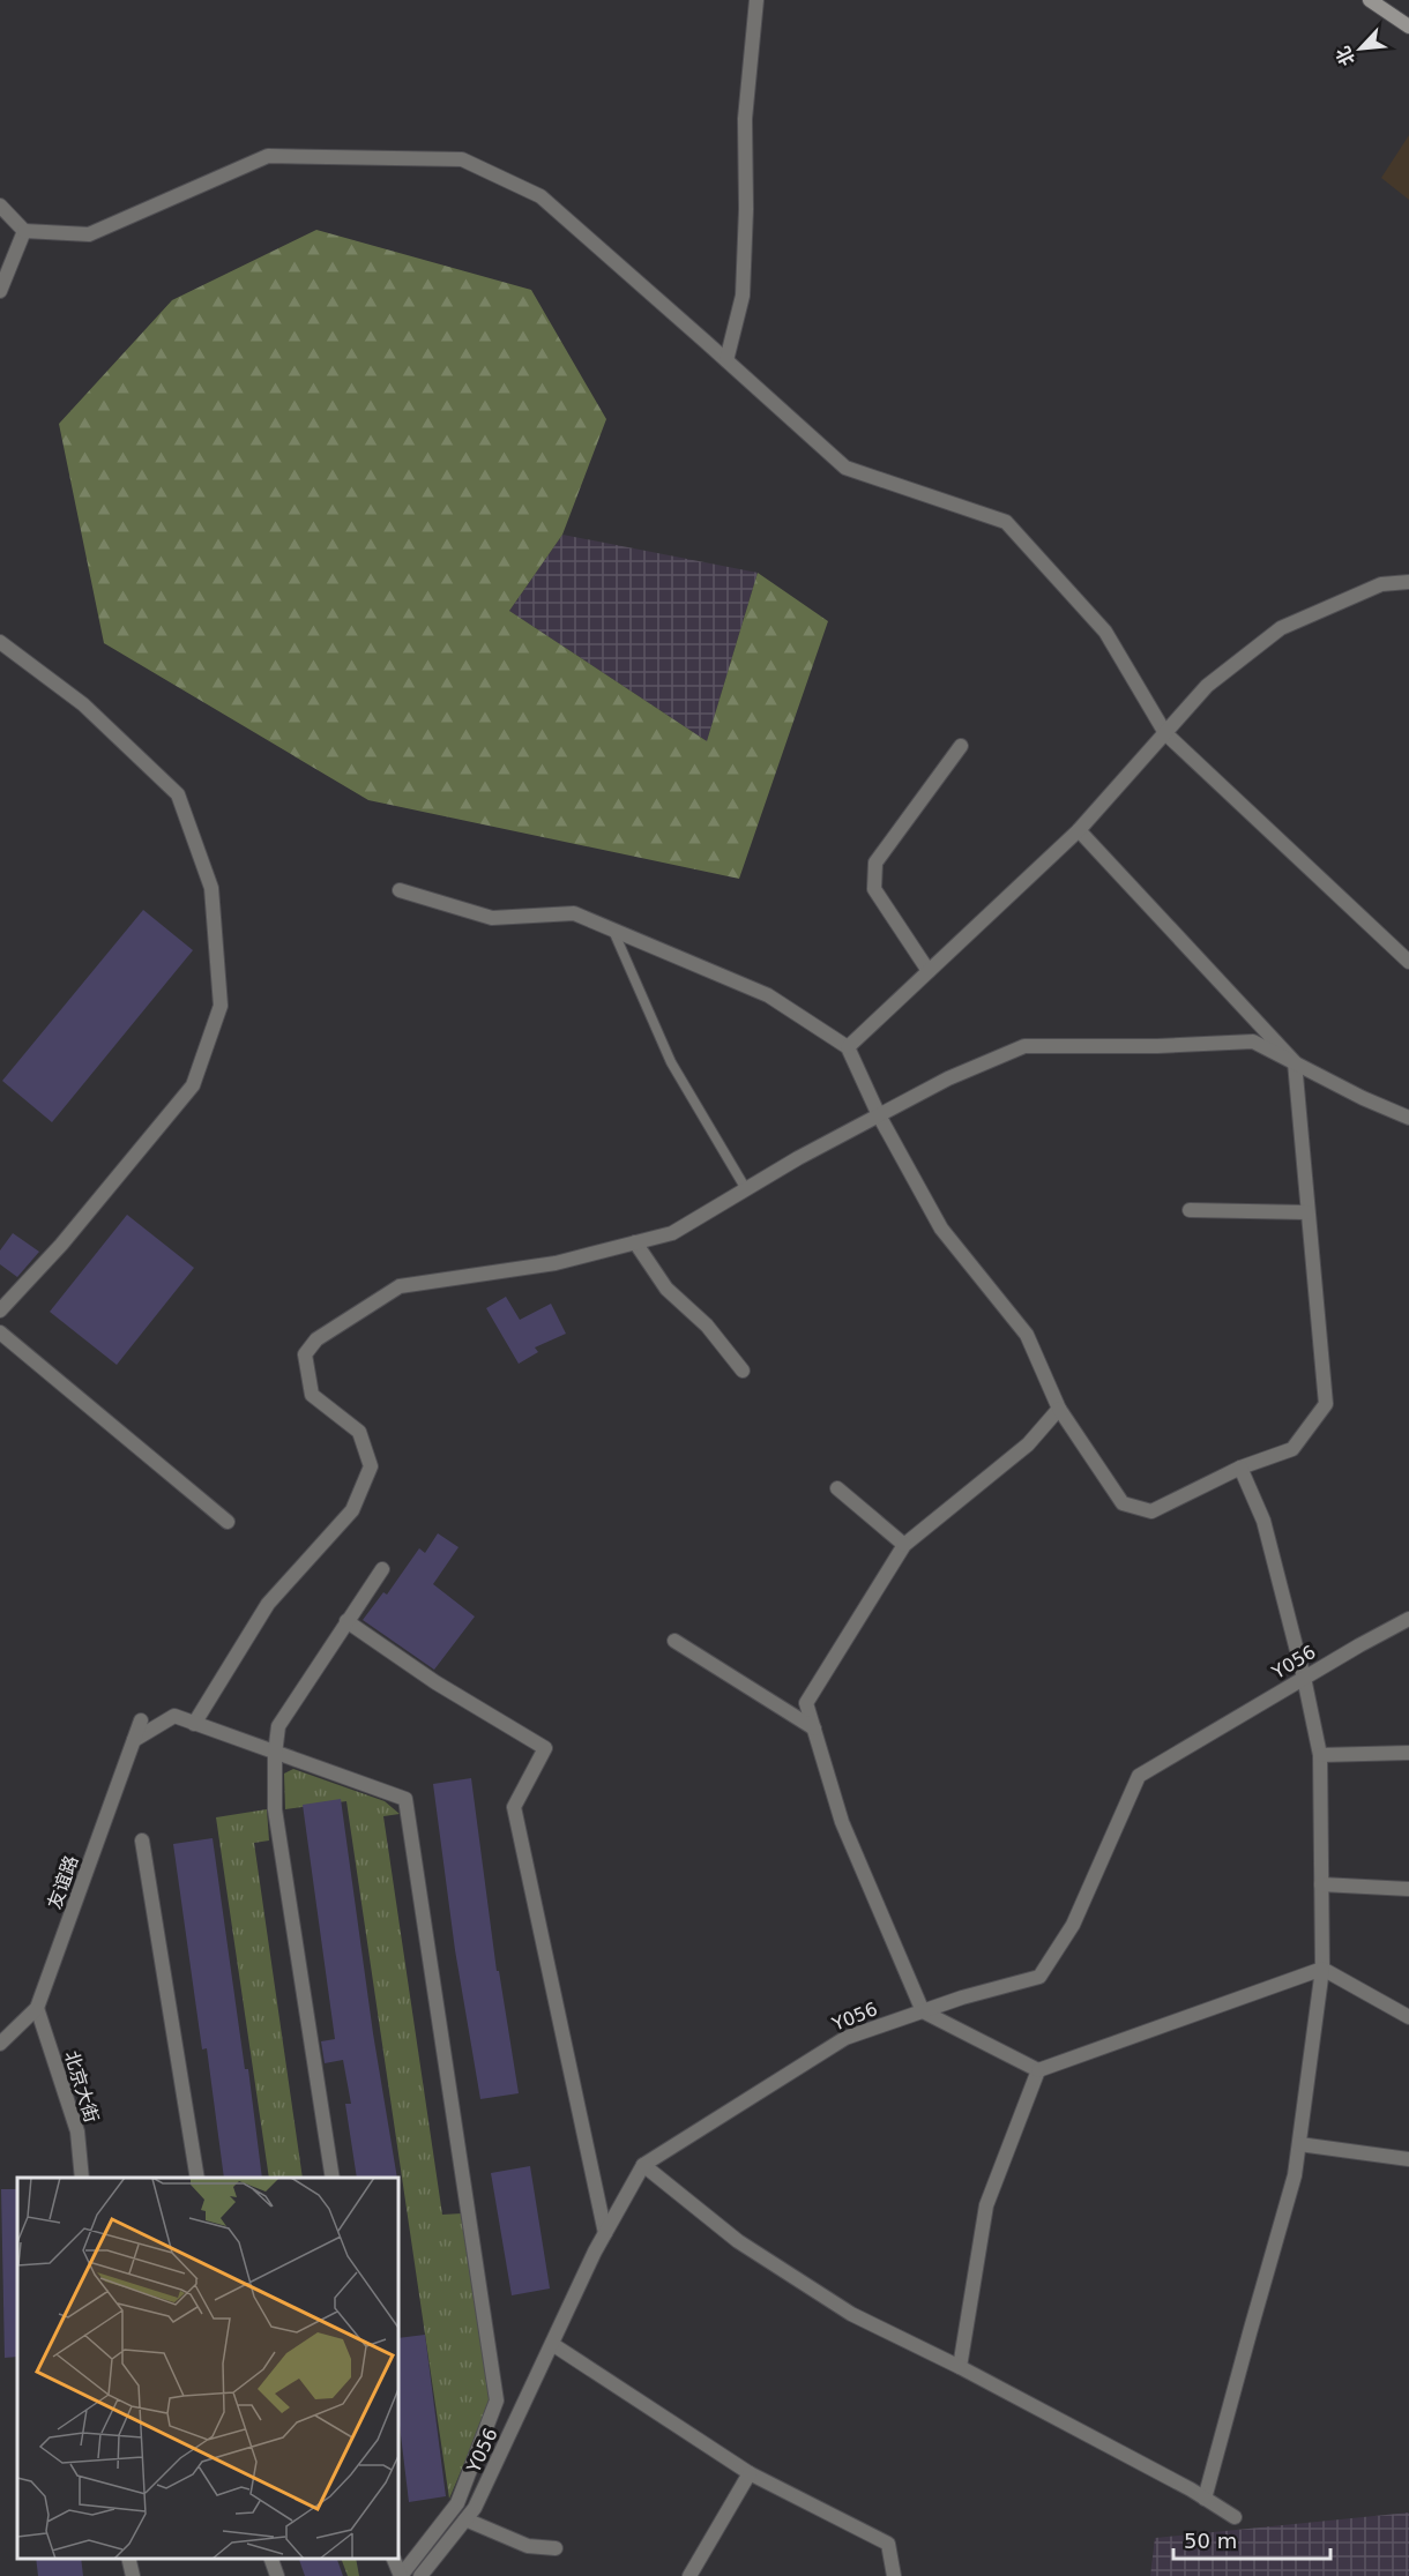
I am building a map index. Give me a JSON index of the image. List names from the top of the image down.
{
  "streets": {
    "street": ["Y056", "友谊路", "北京大街"]
  },
  "crossings": [
    ["友谊路", "北京大街"]
  ],
  "scale_bar": "50 m",
  "north": "bottom left"
}
